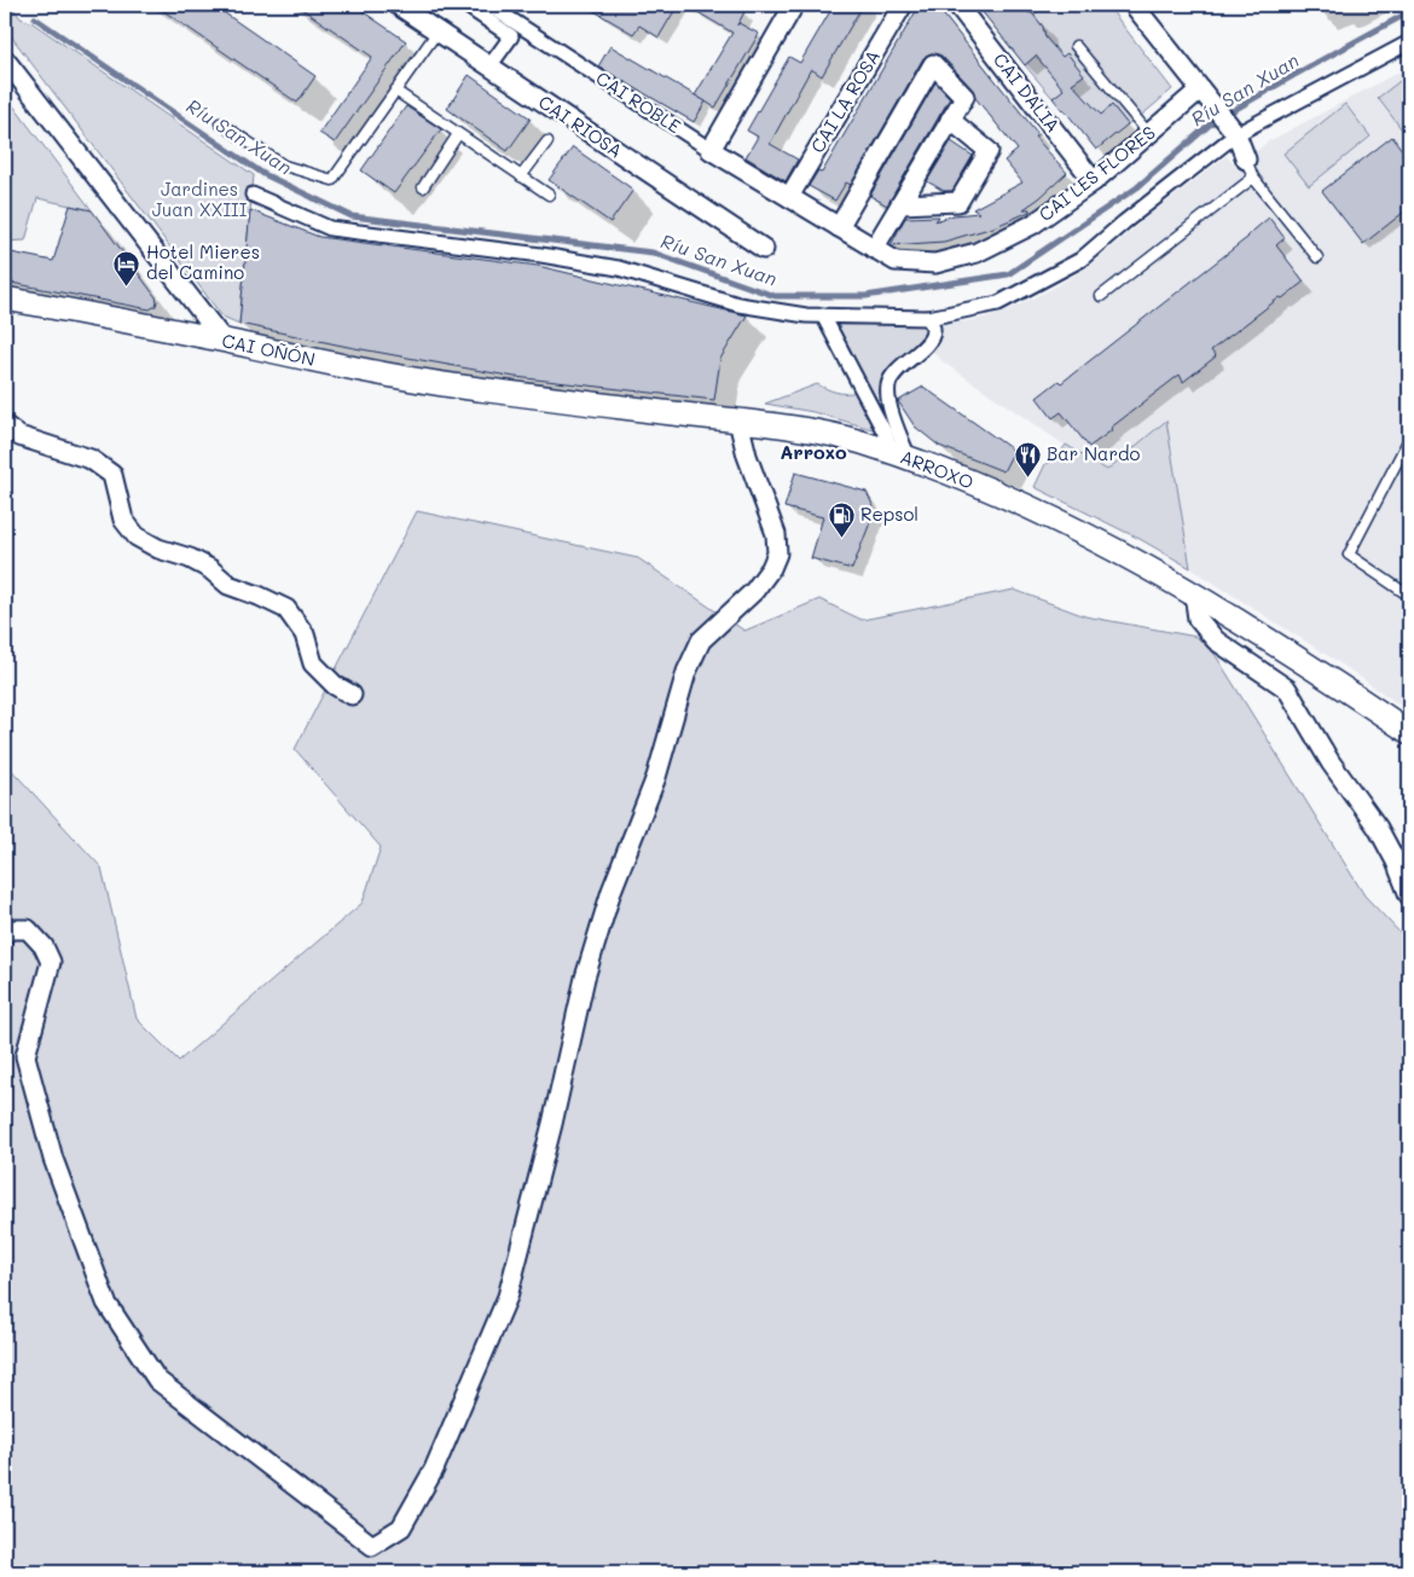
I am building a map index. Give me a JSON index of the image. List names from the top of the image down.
{
  "streets": {
    "street": [
      "CAI DALIA",
      "CAI LA ROSA",
      "CAI ROBLE",
      "CAI RIOSA",
      "CAI LES FLORES",
      "CAI OÑÓN",
      "ARROXO"
    ]
  },
  "crossings": [
    ["CAI DALIA", "CAI LES FLORES"],
    ["CAI LA ROSA", "CAI ROBLE"],
    ["CAI LA ROSA", "CAI LES FLORES"],
    ["CAI ROBLE", "CAI LES FLORES"],
    ["CAI OÑÓN", "ARROXO"]
  ],
  "districts": ["Arroxo"],
  "water": ["Ríu San Xuan"],
  "parks": ["Jardines Juan XXIII"],
  "places": {
    "hotel": ["Hotel Mieres del Camino"],
    "restaurant": ["Bar Nardo"],
    "fuel station": ["Repsol"]
  }
}
